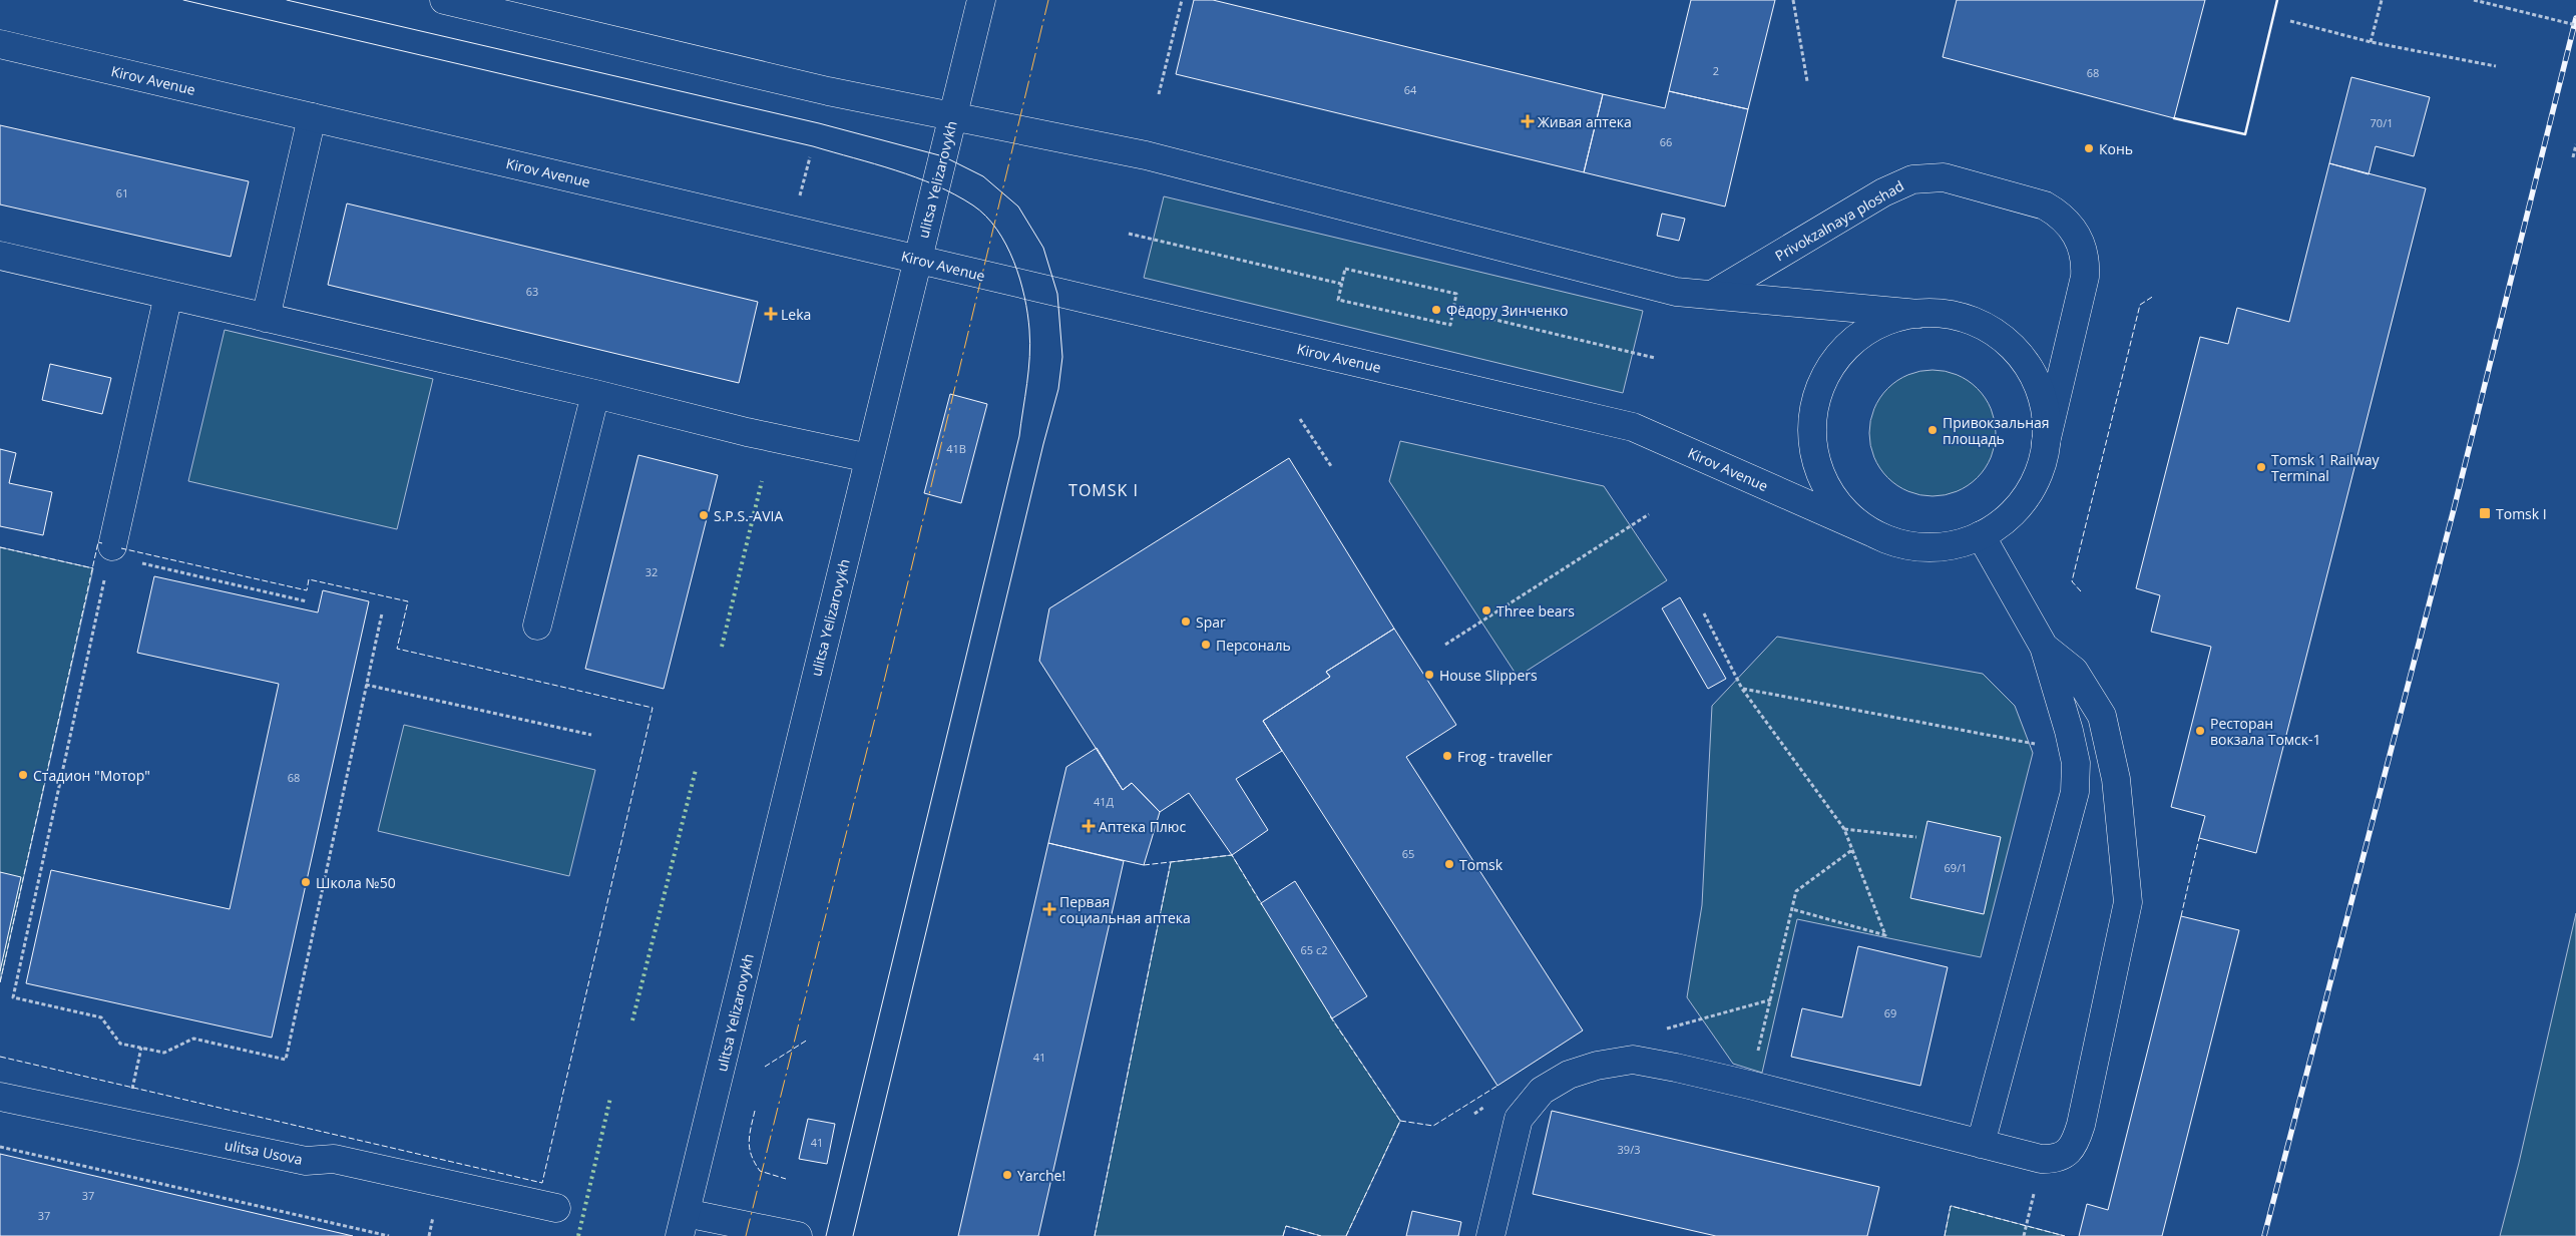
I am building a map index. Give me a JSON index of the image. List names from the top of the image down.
{
  "streets": {
    "main road": [
      "Kirov Avenue",
      "ulitsa Yelizarovykh",
      "Privokzalnaya ploshad",
      "ulitsa Usova"
    ]
  },
  "crossings": [
    ["Kirov Avenue", "ulitsa Yelizarovykh"],
    ["Kirov Avenue", "Privokzalnaya ploshad"]
  ],
  "districts": ["TOMSK I"],
  "places": {
    "health": [
      "Живая аптека",
      "Leka",
      "Аптека Плюс",
      "Первая социальная аптека"
    ],
    "other": [
      "Конь",
      "Фёдору Зинченко",
      "Привокзальная площадь",
      "Tomsk 1 Railway Terminal",
      "S.P.S.-AVIA",
      "Three bears",
      "Spar",
      "Персональ",
      "House Slippers",
      "Ресторан вокзала Томск-1",
      "Frog - traveller",
      "Стадион \"Мотор\"",
      "Tomsk",
      "Школа №50",
      "Yarche!"
    ],
    "transit": ["Tomsk I"]
  },
  "house_numbers": [
    "2",
    "68",
    "64",
    "70/1",
    "66",
    "61",
    "63",
    "41В",
    "32",
    "68",
    "41Д",
    "65",
    "69/1",
    "65 с2",
    "69",
    "41",
    "41",
    "39/3",
    "37",
    "37"
  ]
}
